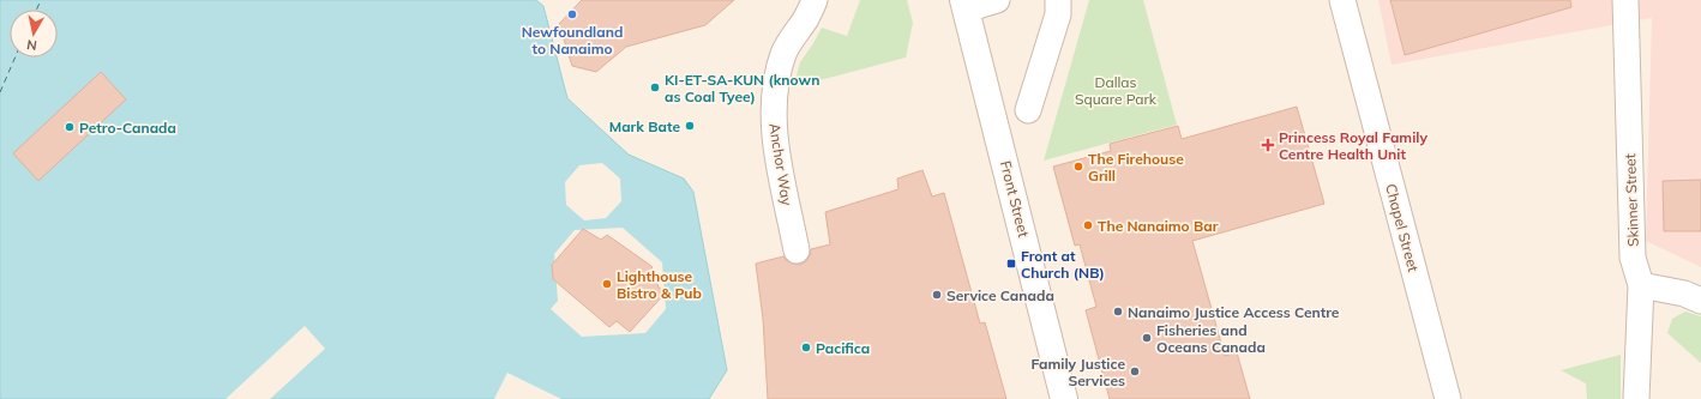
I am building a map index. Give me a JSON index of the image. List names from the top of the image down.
{
  "streets": {
    "street": [
      "Anchor Way",
      "Front Street",
      "Skinner Street",
      "Chapel Street"
    ]
  },
  "parks": ["Dallas Square Park"],
  "places": {
    "other": [
      "Newfoundland to Nanaimo",
      "KI-ET-SA-KUN (known as Coal Tyee)",
      "Mark Bate",
      "Petro-Canada",
      "The Firehouse Grill",
      "The Nanaimo Bar",
      "Lighthouse Bistro & Pub",
      "Service Canada",
      "Nanaimo Justice Access Centre",
      "Fisheries and Oceans Canada",
      "Pacifica",
      "Family Justice Services"
    ],
    "health": ["Princess Royal Family Centre Health Unit"],
    "transit": ["Front at Church (NB)"]
  },
  "north": "bottom"
}
